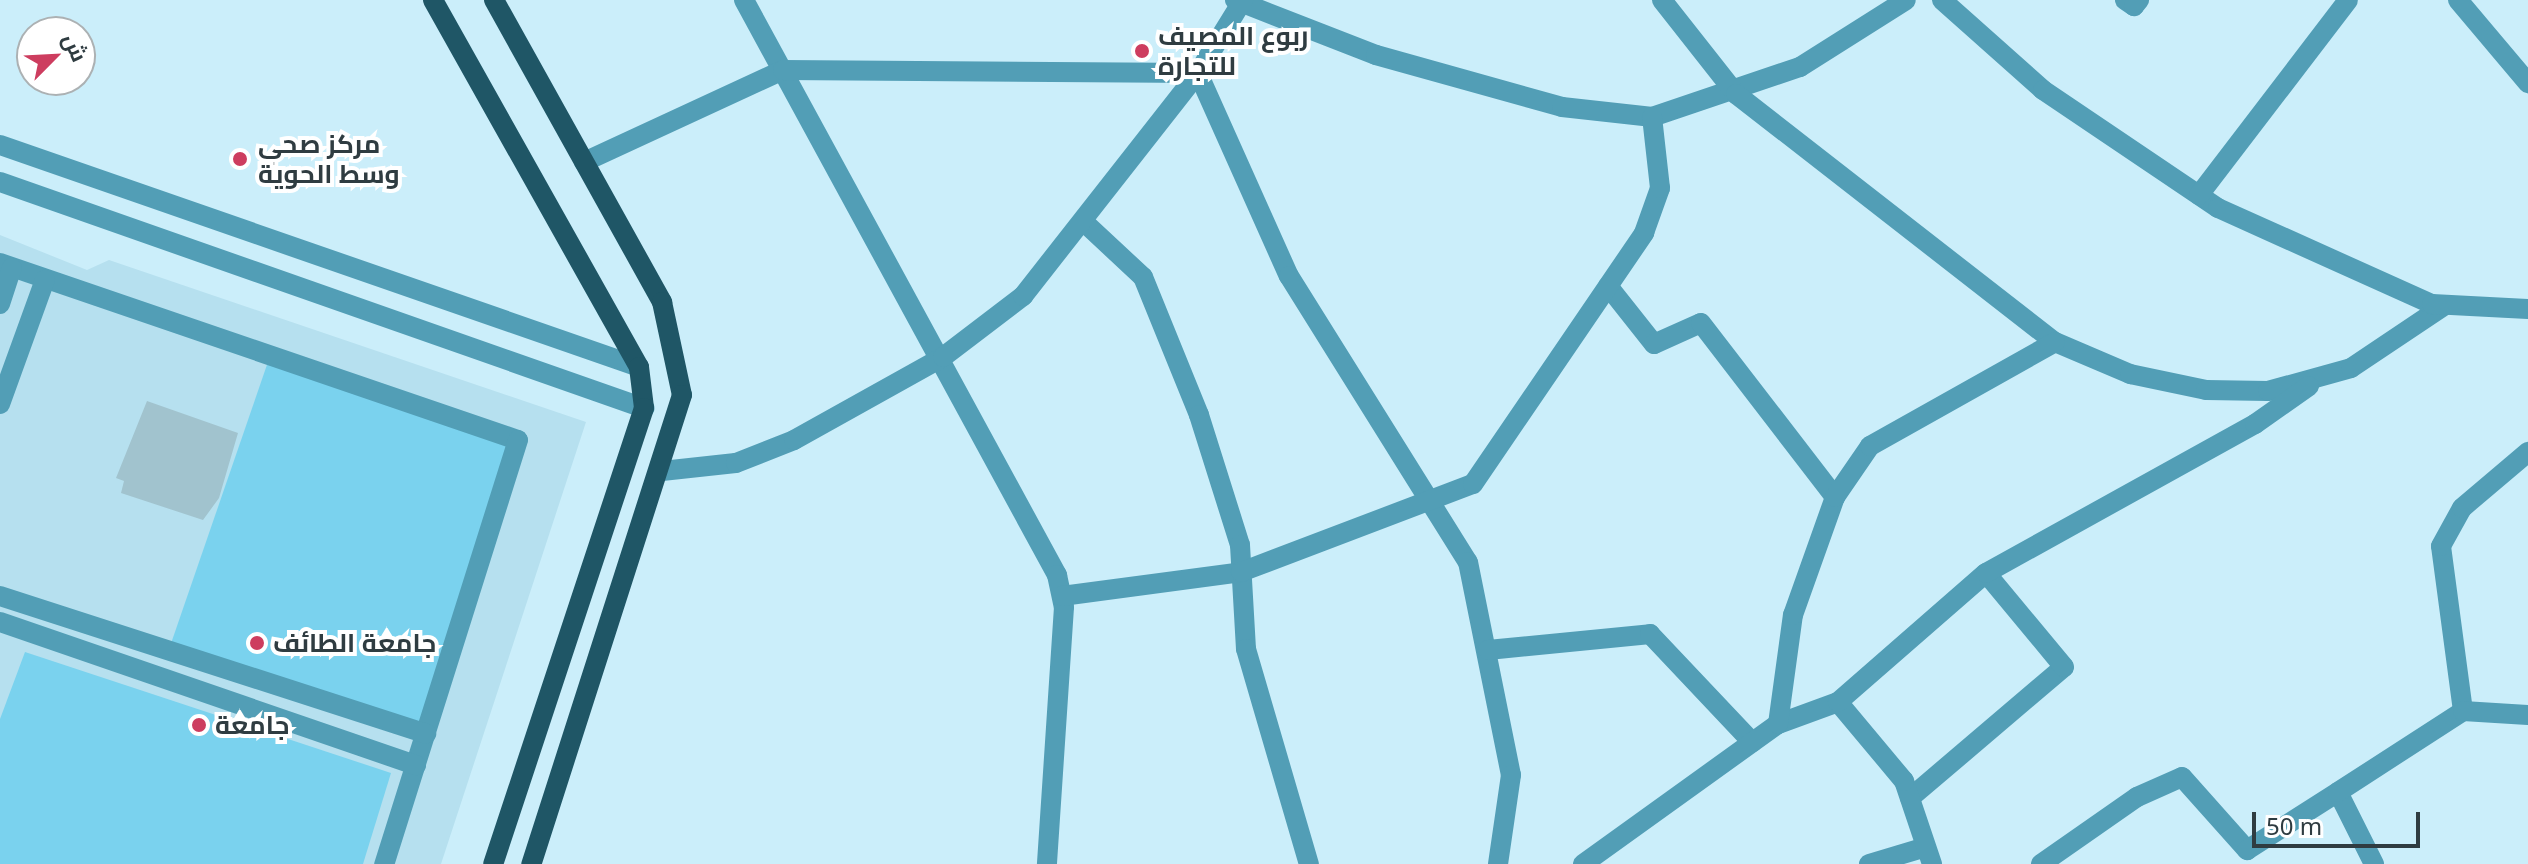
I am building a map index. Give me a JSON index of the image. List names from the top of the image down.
{
  "places": [
    "ربوع المصيف للتجارة",
    "مركز صحي وسط الحوية",
    "جامعة الطائف",
    "جامعة"
  ],
  "scale_bar": "50 m",
  "north": "top right"
}
